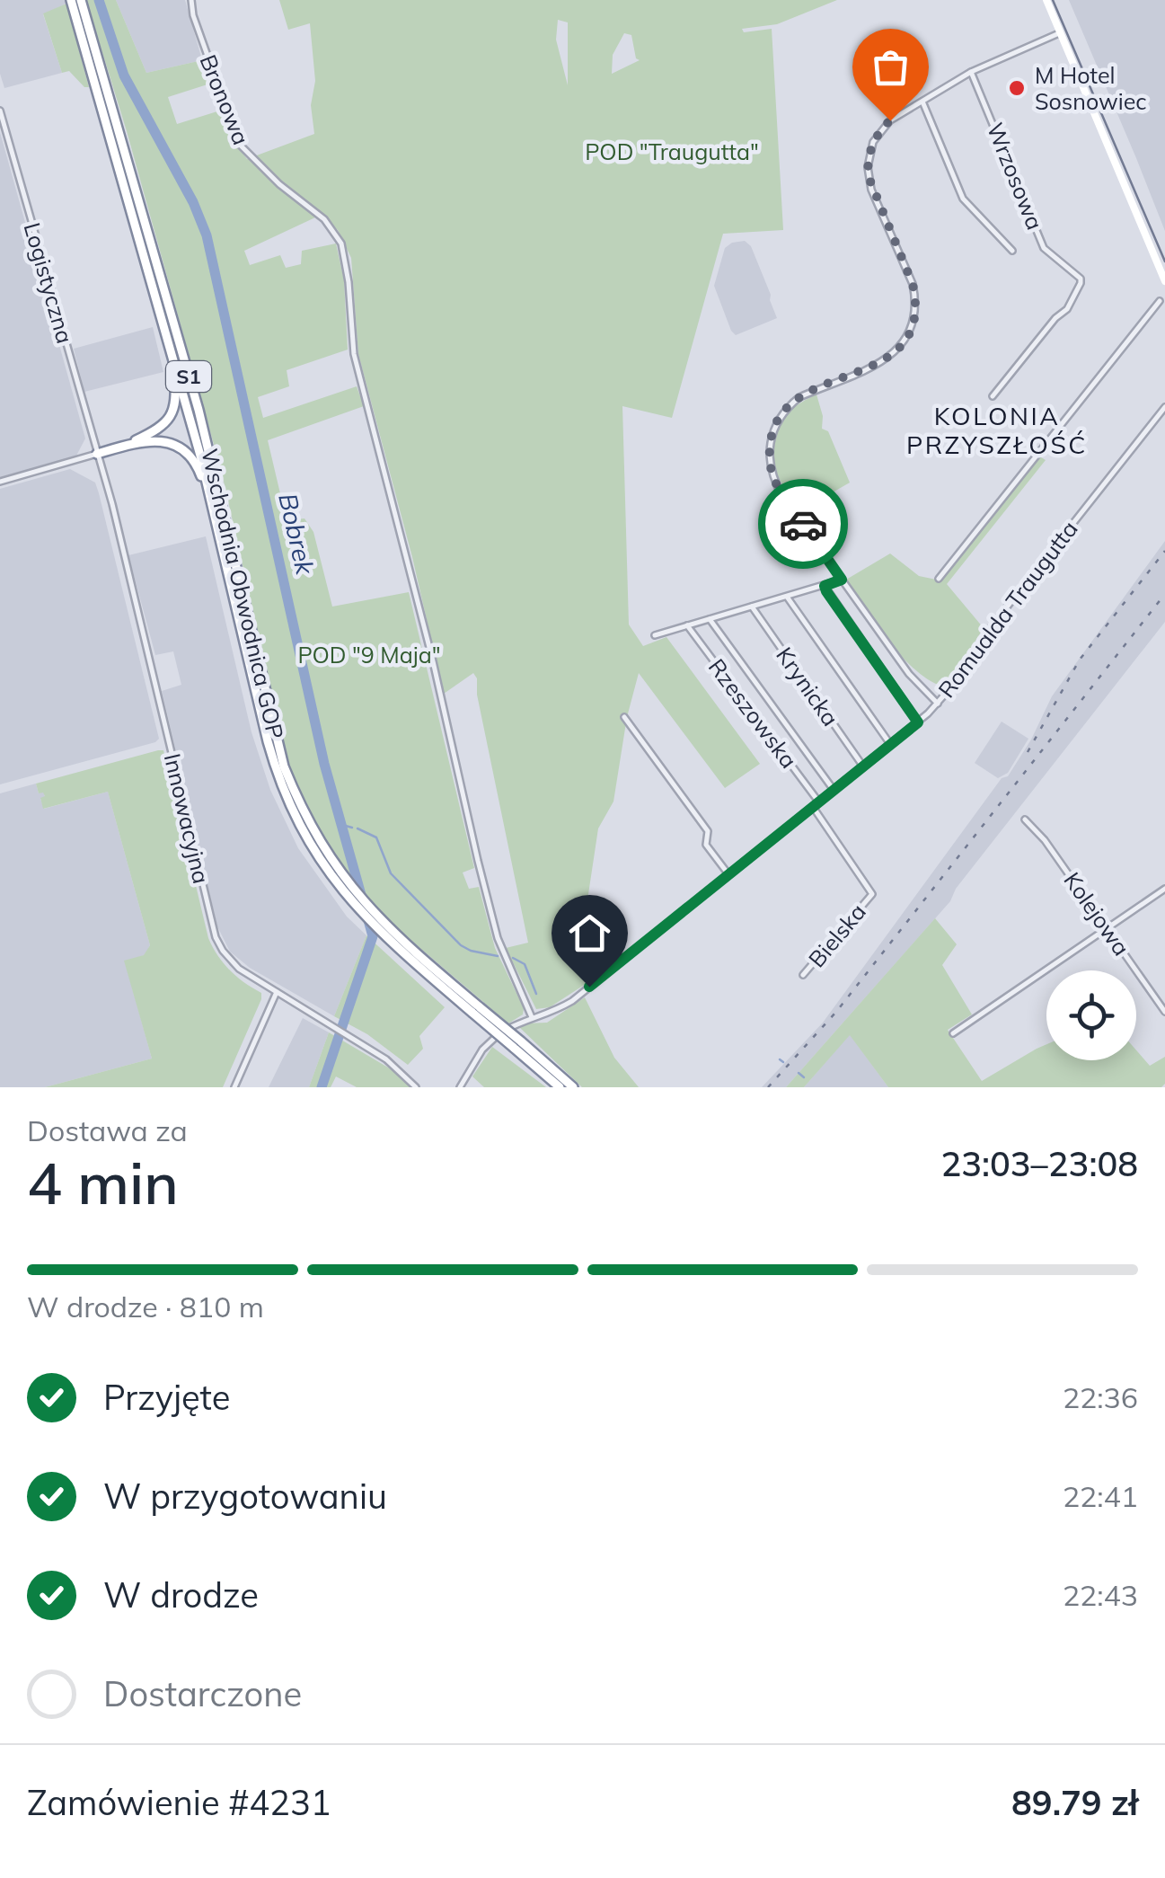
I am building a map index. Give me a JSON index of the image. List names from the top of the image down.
{
  "streets": {
    "highway": ["S1", "Wschodnia Obwodnica GOP"],
    "street": [
      "Bronowa",
      "Wrzosowa",
      "Logistyczna",
      "Romualda Traugutta",
      "Krynicka",
      "Rzeszowska",
      "Innowacyjna",
      "Kolejowa",
      "Bielska"
    ]
  },
  "crossings": [
    ["Bronowa", "Romualda Traugutta"],
    ["Logistyczna", "Innowacyjna"],
    ["Romualda Traugutta", "Krynicka"],
    ["Romualda Traugutta", "Rzeszowska"],
    ["Romualda Traugutta", "Bielska"],
    ["Rzeszowska", "Bielska"]
  ],
  "districts": ["KOLONIA PRZYSZŁOŚĆ"],
  "water": ["Bobrek"],
  "parks": ["POD \"Traugutta\"", "POD \"9 Maja\""],
  "places": ["M Hotel Sosnowiec"],
  "page": {
    "heading": ["4 min", "Dostawa za", "23:03–23:08"],
    "panel": ["Zamówienie #4231", "89.79 zł"],
    "bar": "W drodze · 810 m",
    "list": [
      ["Przyjęte", "22:36"],
      ["W przygotowaniu", "22:41"],
      ["W drodze", "22:43"],
      "Dostarczone"
    ]
  }
}
